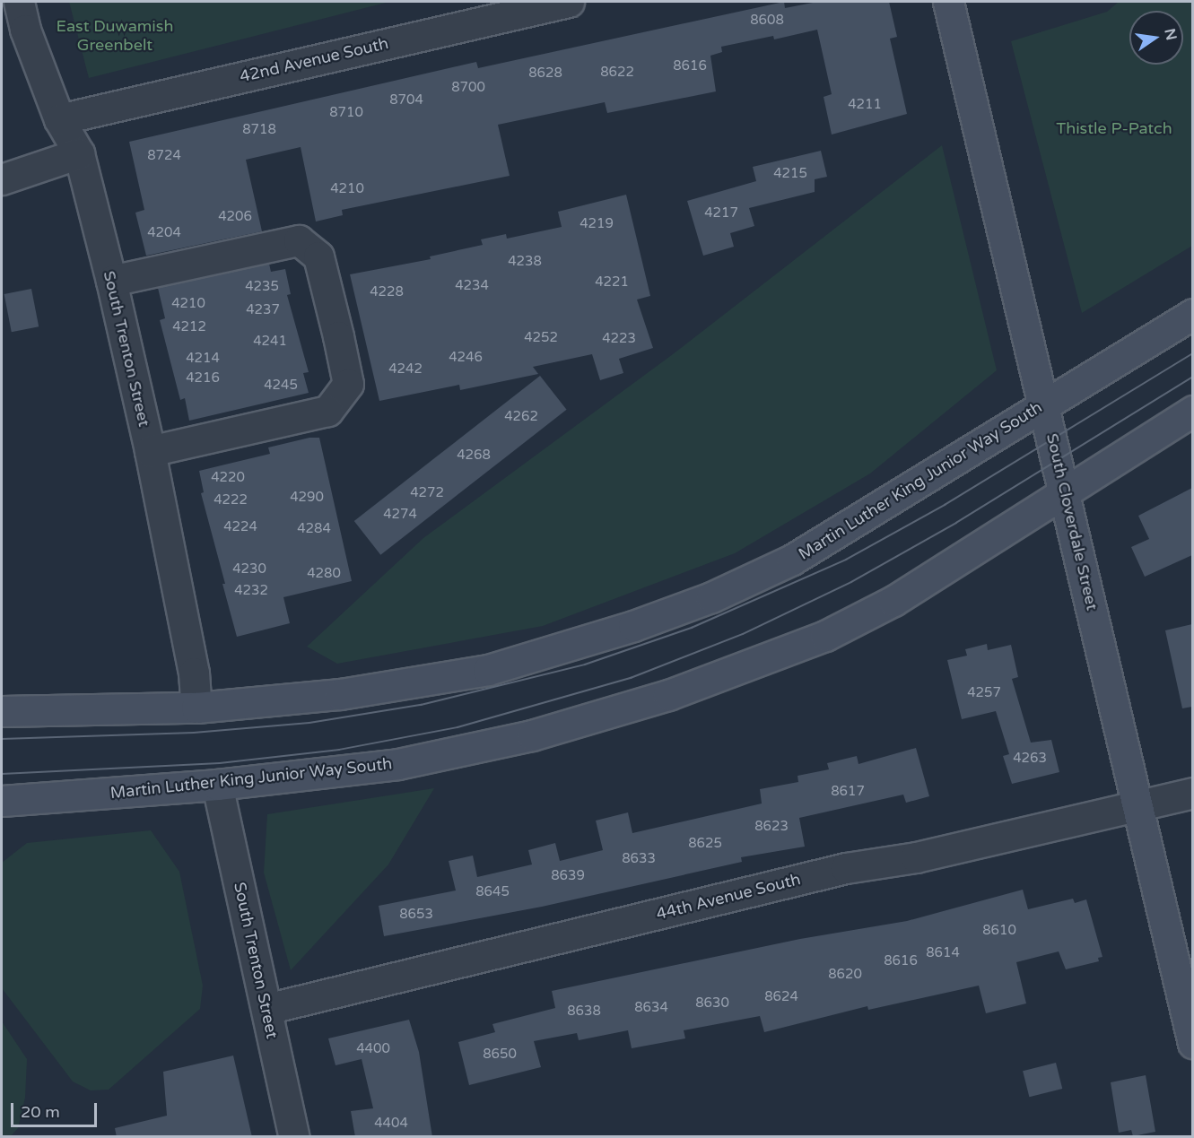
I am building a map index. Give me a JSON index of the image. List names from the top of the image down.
{
  "streets": {
    "main road": ["Martin Luther King Junior Way South", "South Cloverdale Street"],
    "street": ["42nd Avenue South", "South Trenton Street", "44th Avenue South"]
  },
  "crossings": [
    ["42nd Avenue South", "South Trenton Street"],
    ["South Trenton Street", "Martin Luther King Junior Way South"],
    ["South Trenton Street", "44th Avenue South"],
    ["Martin Luther King Junior Way South", "South Cloverdale Street"],
    ["South Cloverdale Street", "44th Avenue South"]
  ],
  "parks": ["East Duwamish Greenbelt", "Thistle P-Patch"],
  "house_numbers": [
    "8608",
    "8616",
    "8622",
    "8628",
    "8700",
    "8704",
    "4211",
    "8710",
    "8718",
    "8724",
    "4215",
    "4210",
    "4217",
    "4206",
    "4219",
    "4204",
    "4238",
    "4221",
    "4234",
    "4235",
    "4228",
    "4210",
    "4237",
    "4212",
    "4252",
    "4223",
    "4241",
    "4246",
    "4214",
    "4242",
    "4216",
    "4245",
    "4262",
    "4268",
    "4220",
    "4272",
    "4290",
    "4222",
    "4274",
    "4224",
    "4284",
    "4230",
    "4280",
    "4232",
    "4257",
    "4263",
    "8617",
    "8623",
    "8625",
    "8633",
    "8639",
    "8645",
    "8653",
    "8610",
    "8614",
    "8616",
    "8620",
    "8624",
    "8630",
    "8634",
    "8638",
    "4400",
    "8650",
    "4404"
  ],
  "scale_bar": "20 m",
  "north": "right"
}
